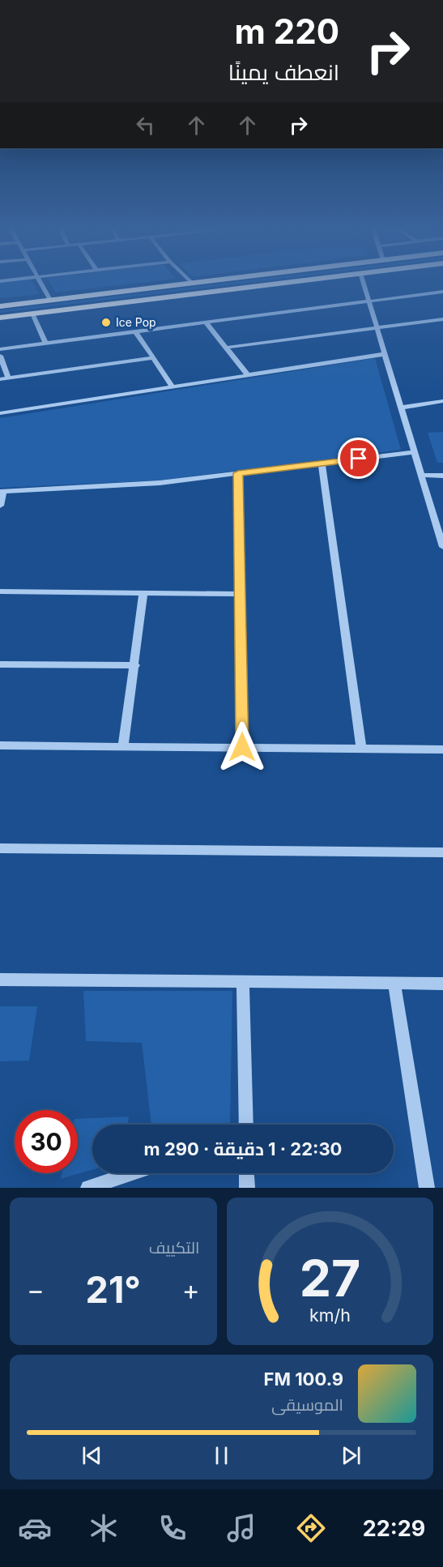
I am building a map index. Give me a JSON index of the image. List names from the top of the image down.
{
  "places": ["Ice Pop"],
  "page": {
    "turn": ["220 m", "انعطف يمينًا"],
    "limit": "30",
    "trip": "22:30 · 1 دقيقة · 290 m",
    "tile": "التكييف",
    "heat": ["−", "21°", "+"],
    "song": ["100.9 FM", "الموسيقى"],
    "tabs": "22:29",
    "gauge": ["27", "km/h"]
  }
}
